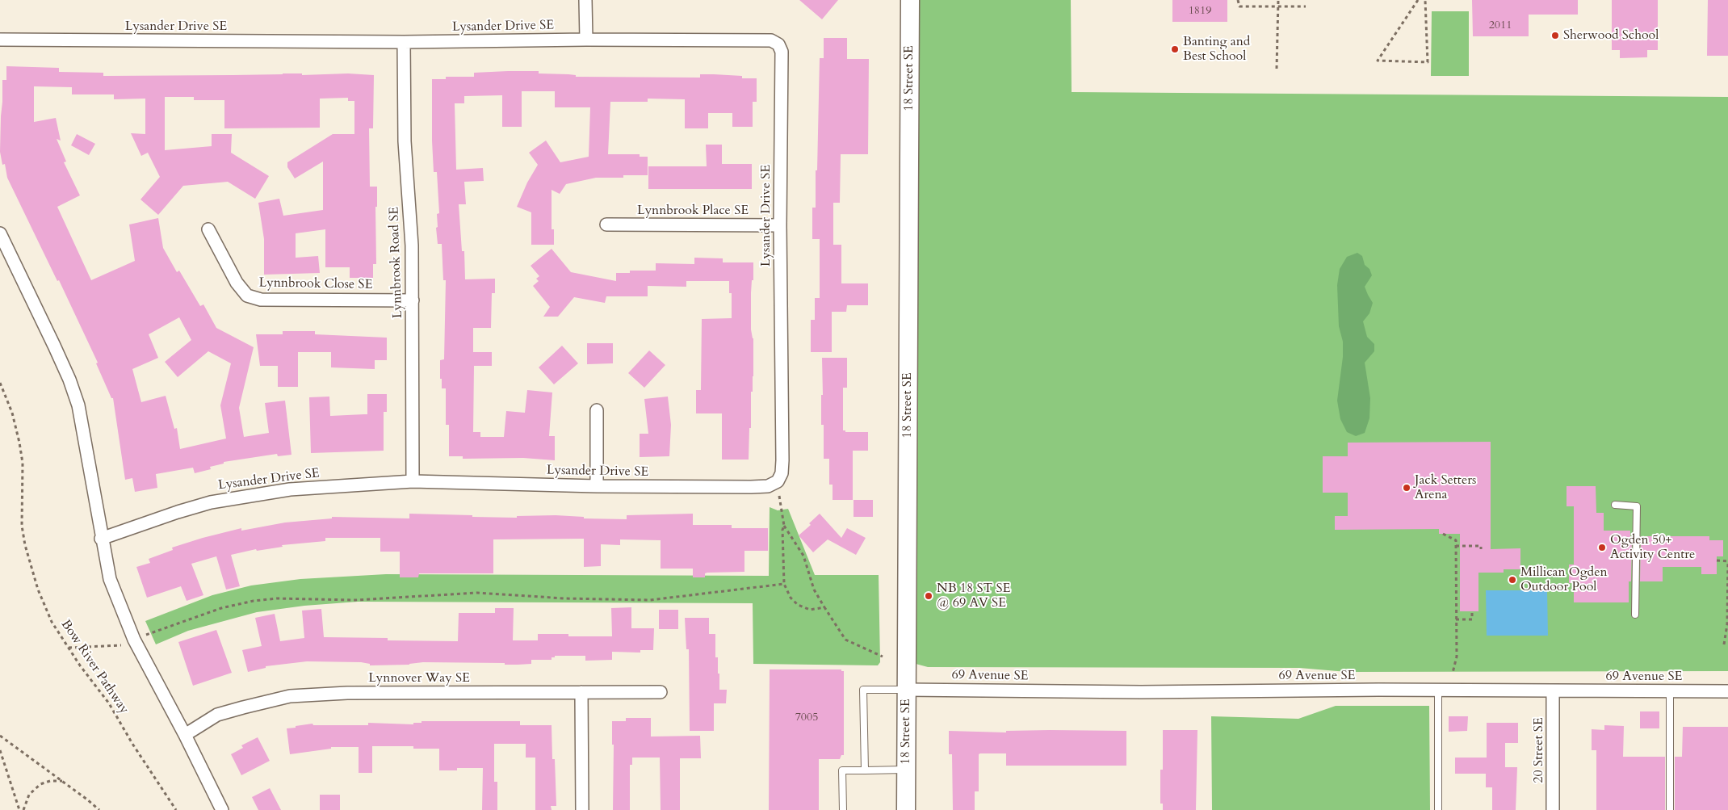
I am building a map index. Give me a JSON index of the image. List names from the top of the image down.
{
  "streets": {
    "street": [
      "Lysander Drive SE",
      "18 Street SE",
      "Lynnbrook Place SE",
      "Lynnbrook Road SE",
      "Lynnbrook Close SE",
      "69 Avenue SE",
      "Lynnover Way SE",
      "20 Street SE"
    ],
    "path": ["Bow River Pathway"]
  },
  "crossings": [
    ["Lysander Drive SE", "Lynnbrook Place SE"],
    ["Lysander Drive SE", "Lynnbrook Road SE"],
    ["18 Street SE", "69 Avenue SE"],
    ["Lynnbrook Road SE", "Lynnbrook Close SE"],
    ["69 Avenue SE", "20 Street SE"]
  ],
  "places": [
    "Sherwood School",
    "Banting and Best School",
    "Jack Setters Arena",
    "Ogden 50+ Activity Centre",
    "Millican Ogden Outdoor Pool",
    "NB 18 ST SE @ 69 AV SE"
  ],
  "house_numbers": ["1819", "2011", "7005"]
}
